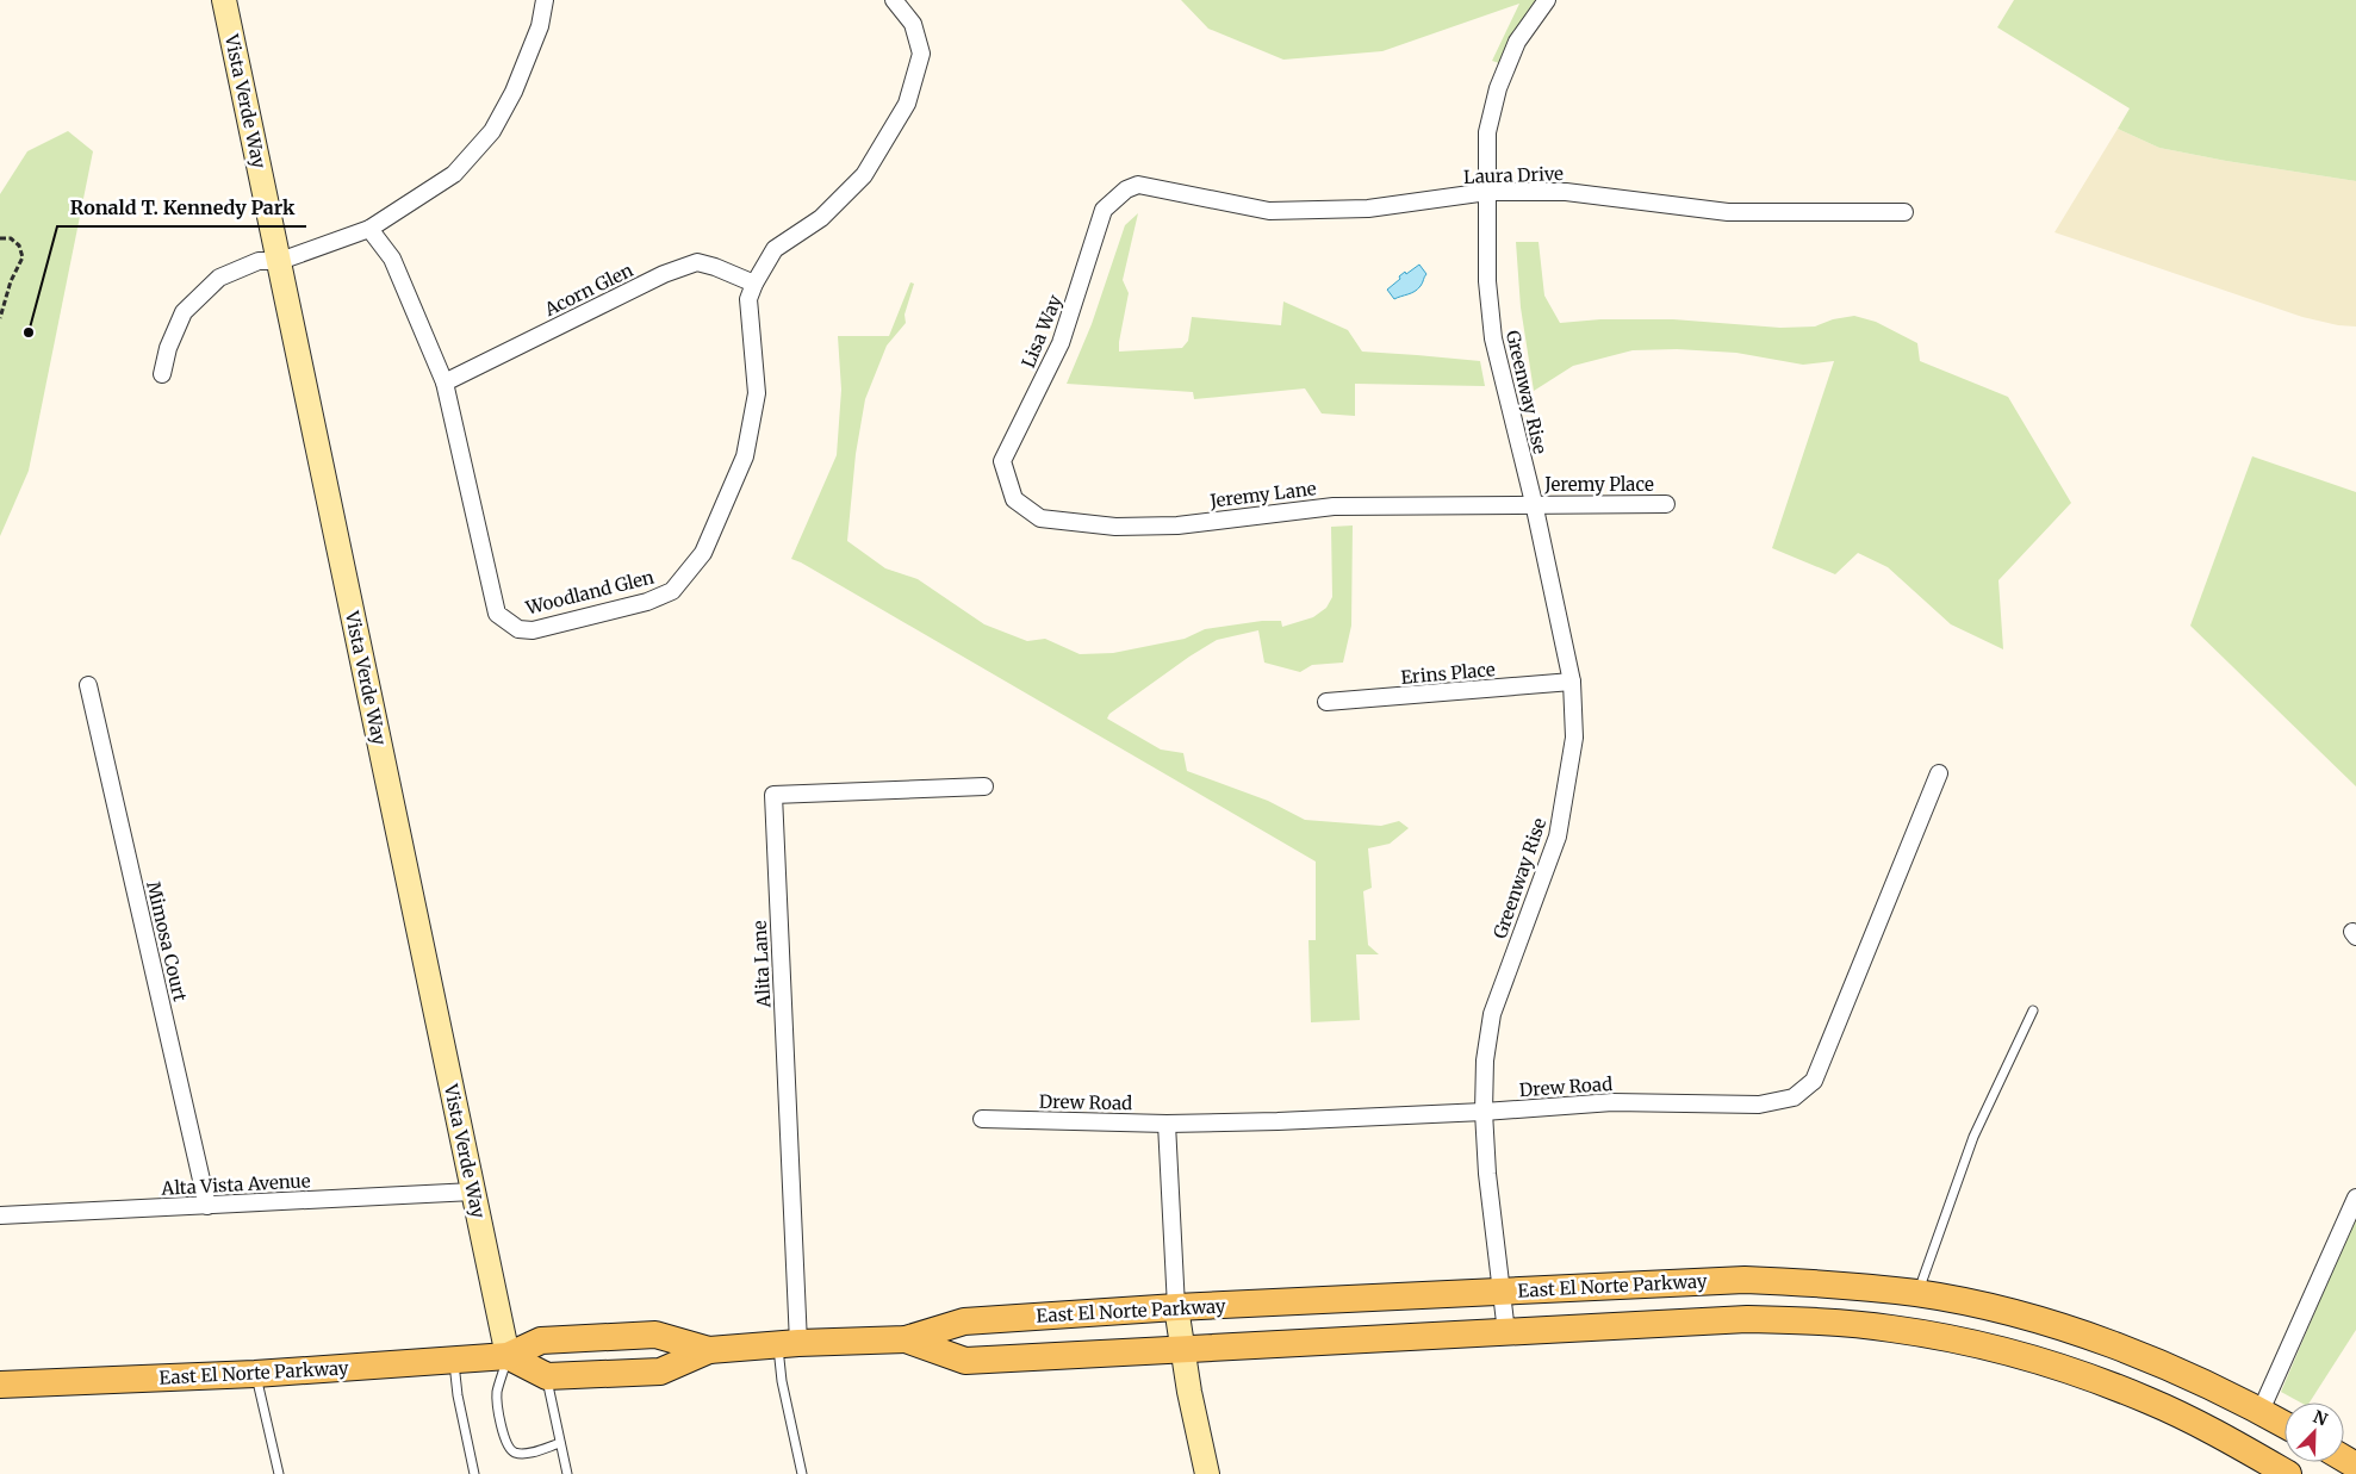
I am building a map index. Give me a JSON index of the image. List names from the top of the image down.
{
  "streets": {
    "main road": ["East El Norte Parkway"],
    "street": [
      "Vista Verde Way",
      "Laura Drive",
      "Acorn Glen",
      "Lisa Way",
      "Greenway Rise",
      "Jeremy Place",
      "Jeremy Lane",
      "Woodland Glen",
      "Erins Place",
      "Mimosa Court",
      "Alita Lane",
      "Drew Road",
      "Alta Vista Avenue"
    ]
  },
  "crossings": [
    ["Vista Verde Way", "Alta Vista Avenue"],
    ["Vista Verde Way", "East El Norte Parkway"],
    ["Laura Drive", "Lisa Way"],
    ["Laura Drive", "Greenway Rise"],
    ["Acorn Glen", "Woodland Glen"],
    ["Lisa Way", "Jeremy Lane"],
    ["Greenway Rise", "Jeremy Place"],
    ["Greenway Rise", "Jeremy Lane"],
    ["Greenway Rise", "Erins Place"],
    ["Greenway Rise", "Drew Road"],
    ["Greenway Rise", "East El Norte Parkway"],
    ["Jeremy Place", "Jeremy Lane"],
    ["Mimosa Court", "Alta Vista Avenue"],
    ["Alita Lane", "East El Norte Parkway"]
  ],
  "places": ["Ronald T. Kennedy Park"],
  "north": "top right"
}
